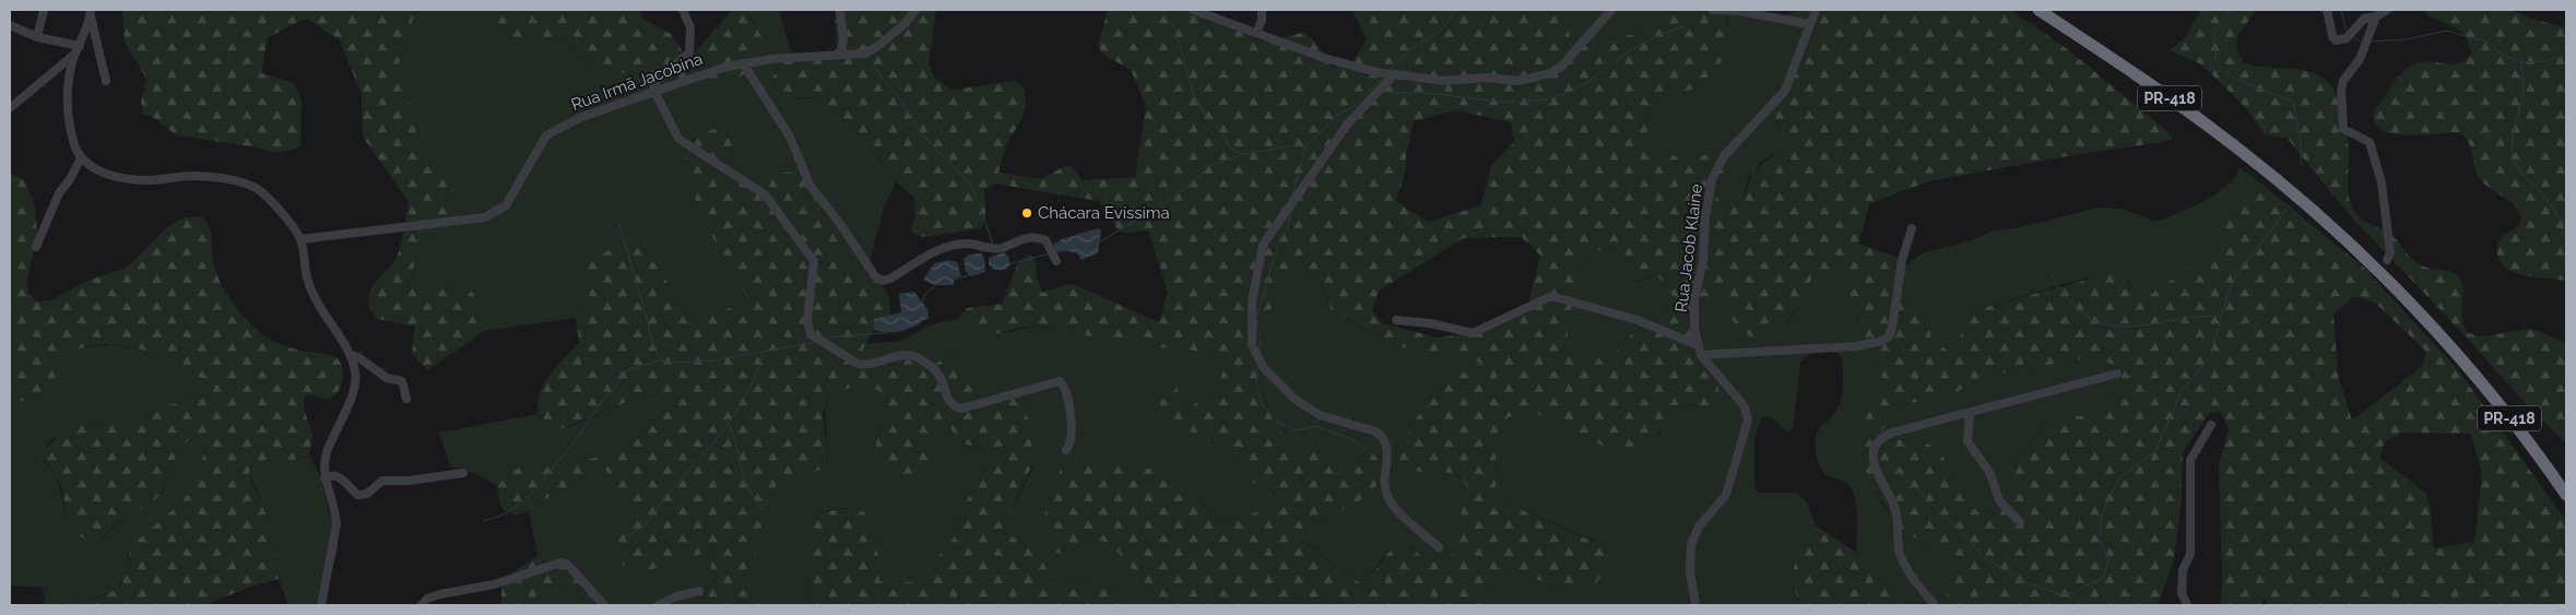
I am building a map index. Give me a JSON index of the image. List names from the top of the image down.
{
  "streets": {
    "highway": ["PR-418"],
    "street": ["Rua Irmã Jacobina", "Rua Jacob Klaine"]
  },
  "places": ["Chácara Evíssima"]
}
